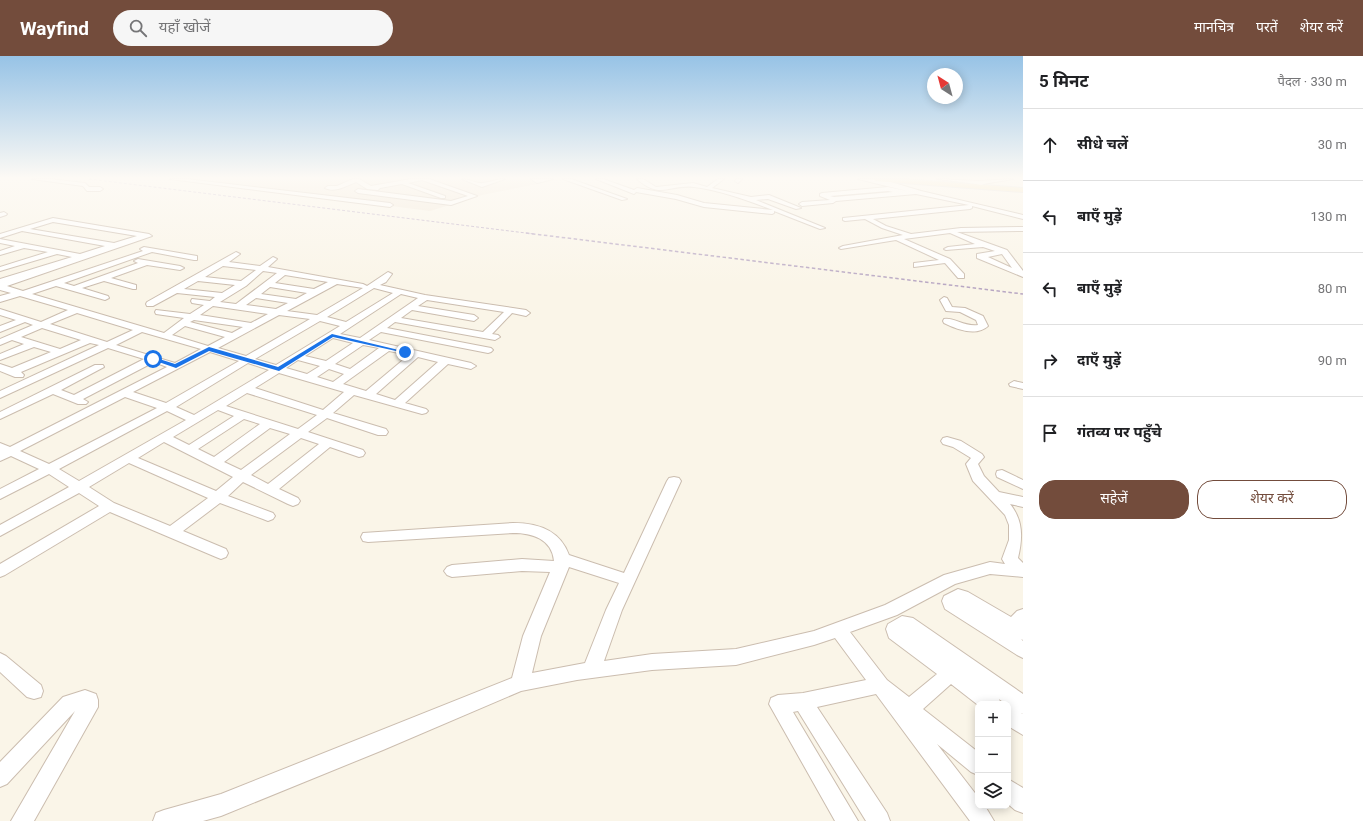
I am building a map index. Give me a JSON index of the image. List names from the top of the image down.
{
  "north": "top left",
  "page": {
    "header": "Wayfind",
    "search": "यहाँ खोजें",
    "nav": ["मानचित्र", "परतें", "शेयर करें"],
    "heading": ["5 मिनट", "पैदल · 330 m"],
    "list": [
      ["सीधे चलें", "30 m"],
      ["बाएँ मुड़ें", "130 m"],
      ["बाएँ मुड़ें", "80 m"],
      ["दाएँ मुड़ें", "90 m"],
      "गंतव्य पर पहुँचे"
    ],
    "buttons": ["सहेजें", "शेयर करें"],
    "map_buttons": ["+", "−"]
  }
}
